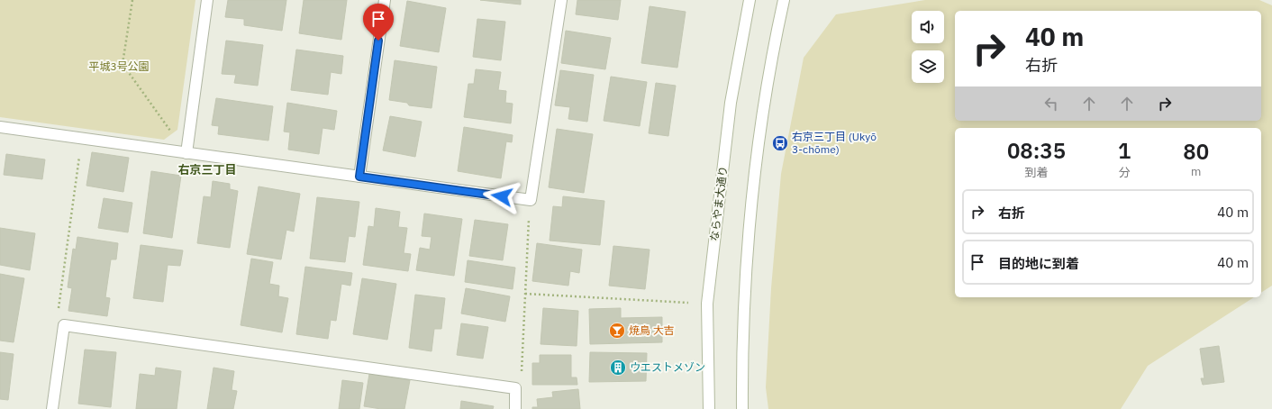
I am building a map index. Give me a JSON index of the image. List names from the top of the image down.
{
  "streets": {
    "street": ["ならやま大通り"]
  },
  "districts": ["右京三丁目"],
  "parks": ["平城3号公園"],
  "places": {
    "bus stop": ["右京三丁目 (Ukyō 3-chōme)"],
    "bar": ["焼鳥 大吉"],
    "building": ["ウエストメゾン"]
  },
  "page": {
    "turn": ["40 m", "右折"],
    "eta": [
      "08:35",
      "到着",
      "1",
      "分",
      "80",
      "m"
    ],
    "list": [
      {
        "name": "右折",
        "value": "40 m"
      },
      {
        "name": "目的地に到着",
        "value": "40 m"
      }
    ]
  }
}
